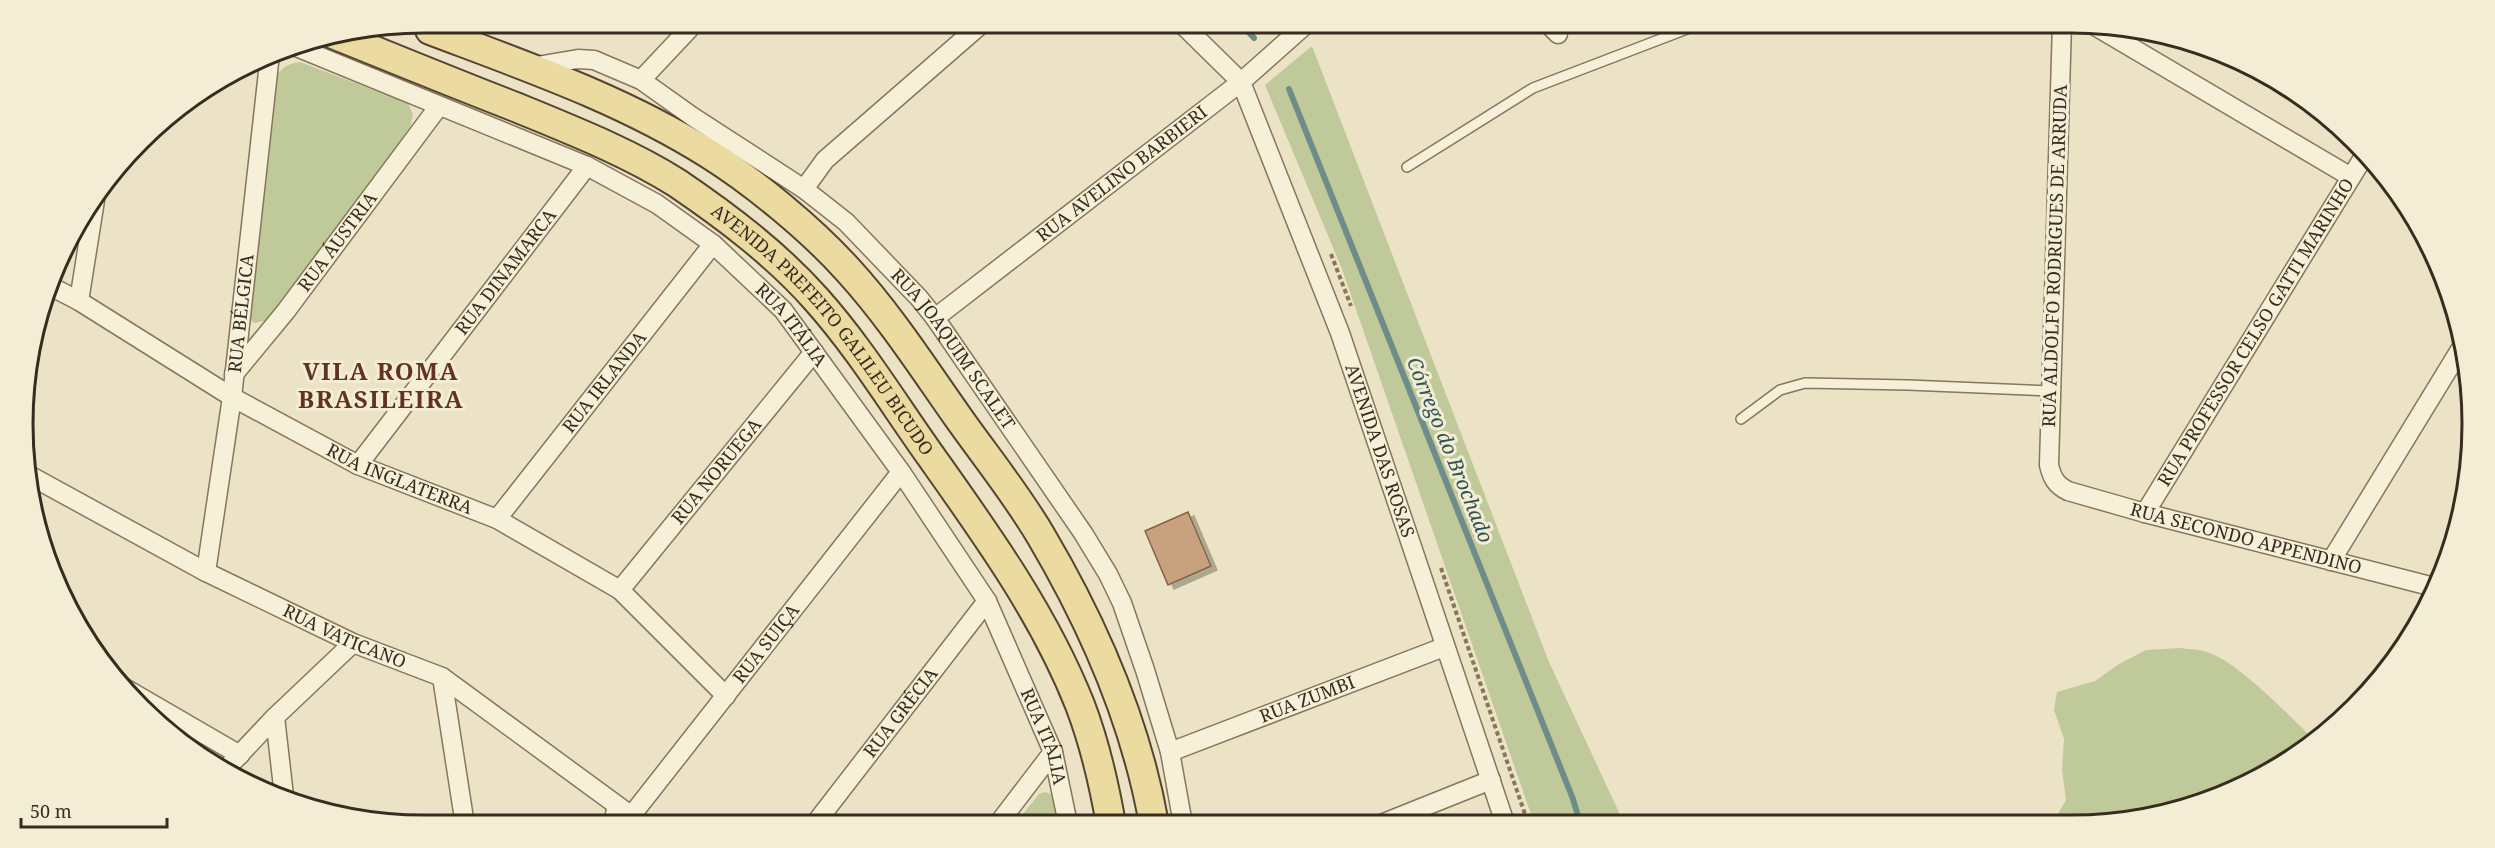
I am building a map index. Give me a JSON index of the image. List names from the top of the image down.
{
  "streets": {
    "main road": ["AVENIDA PREFEITO GALILEU BICUDO"],
    "street": [
      "RUA AVELINO BARBIERI",
      "RUA ÁUSTRIA",
      "RUA ALDOLFO RODRIGUES DE ARRUDA",
      "RUA DINAMARCA",
      "RUA BÉLGICA",
      "RUA ITÁLIA",
      "RUA PROFESSOR CELSO GATTI MARINHO",
      "RUA JOAQUIM SCALET",
      "RUA IRLANDA",
      "AVENIDA DAS ROSAS",
      "RUA NORUEGA",
      "RUA INGLATERRA",
      "RUA SECONDO APPENDINO",
      "RUA VATICANO",
      "RUA SUIÇA",
      "RUA ZUMBI",
      "RUA GRÉCIA"
    ]
  },
  "crossings": [
    ["RUA AVELINO BARBIERI", "RUA JOAQUIM SCALET"],
    ["RUA AVELINO BARBIERI", "AVENIDA DAS ROSAS"],
    ["RUA ÁUSTRIA", "RUA BÉLGICA"],
    ["RUA ÁUSTRIA", "RUA ITÁLIA"],
    ["RUA ALDOLFO RODRIGUES DE ARRUDA", "RUA SECONDO APPENDINO"],
    ["RUA DINAMARCA", "RUA ITÁLIA"],
    ["RUA DINAMARCA", "RUA INGLATERRA"],
    ["RUA BÉLGICA", "RUA INGLATERRA"],
    ["RUA BÉLGICA", "RUA VATICANO"],
    ["RUA ITÁLIA", "RUA IRLANDA"],
    ["RUA ITÁLIA", "RUA NORUEGA"],
    ["RUA ITÁLIA", "RUA SUIÇA"],
    ["RUA ITÁLIA", "RUA GRÉCIA"],
    ["RUA PROFESSOR CELSO GATTI MARINHO", "RUA SECONDO APPENDINO"],
    ["RUA JOAQUIM SCALET", "RUA ZUMBI"],
    ["RUA IRLANDA", "RUA INGLATERRA"],
    ["AVENIDA DAS ROSAS", "RUA ZUMBI"],
    ["RUA NORUEGA", "RUA INGLATERRA"],
    ["RUA INGLATERRA", "RUA SUIÇA"]
  ],
  "districts": ["VILA ROMA BRASILEIRA"],
  "water": ["Córrego do Brochado"],
  "scale_bar": "50 m"
}
